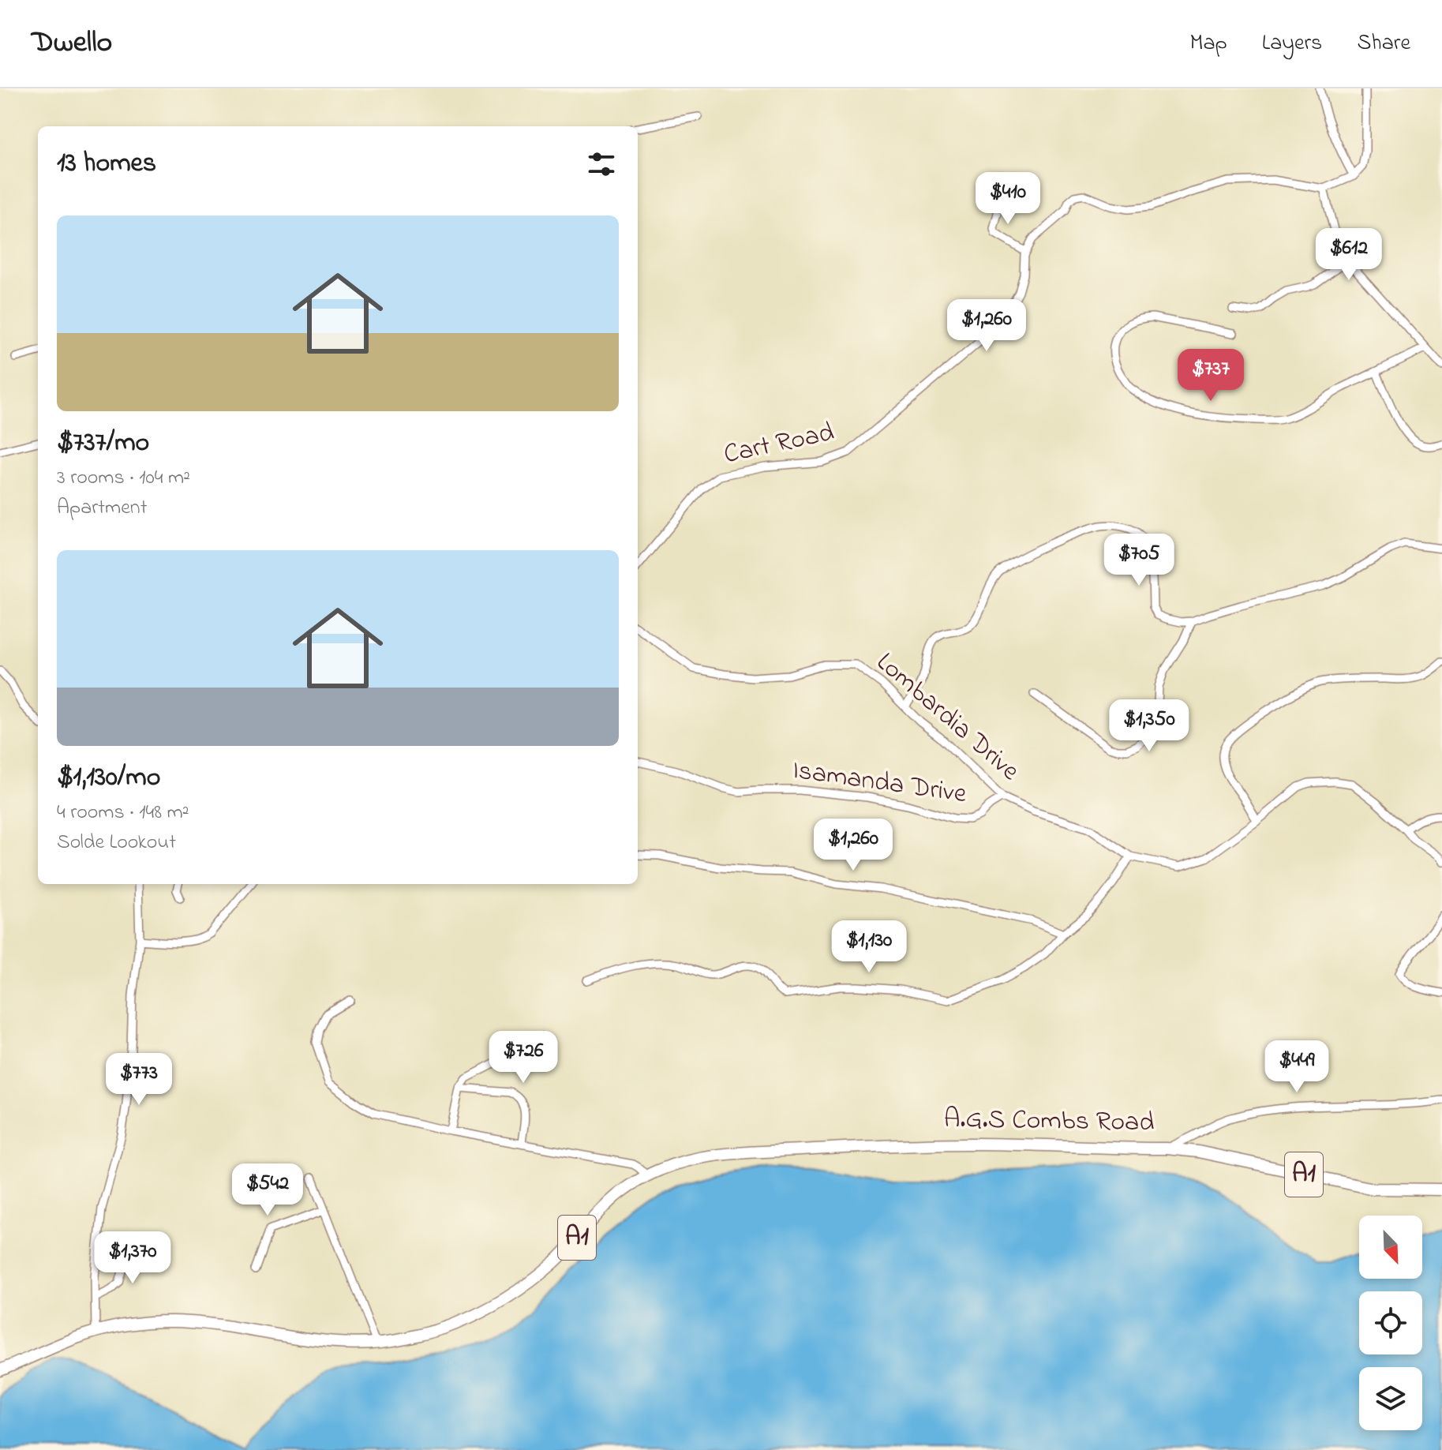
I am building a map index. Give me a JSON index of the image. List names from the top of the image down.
{
  "streets": {
    "main road": ["A.G.S Combs Road", "A1"],
    "street": ["Cart Road", "Lombardia Drive", "Isamanda Drive"]
  },
  "crossings": [
    ["Lombardia Drive", "Isamanda Drive"],
    ["A.G.S Combs Road", "A1"]
  ],
  "north": "bottom right",
  "page": {
    "header": "Dwello",
    "nav": ["Map", "Layers", "Share"],
    "heading": "13 homes",
    "price": [
      "$410",
      "$612",
      "$1,260",
      "$737",
      "$705",
      "$1,350",
      "$1,260",
      "$1,130",
      "$726",
      "$449",
      "$773",
      "$542",
      "$1,370"
    ],
    "list": [
      {
        "name": "$737/mo",
        "note": "3 rooms · 104 m² · Apartment"
      },
      {
        "name": "$1,130/mo",
        "note": "4 rooms · 148 m² · Solde Lookout"
      }
    ]
  }
}
